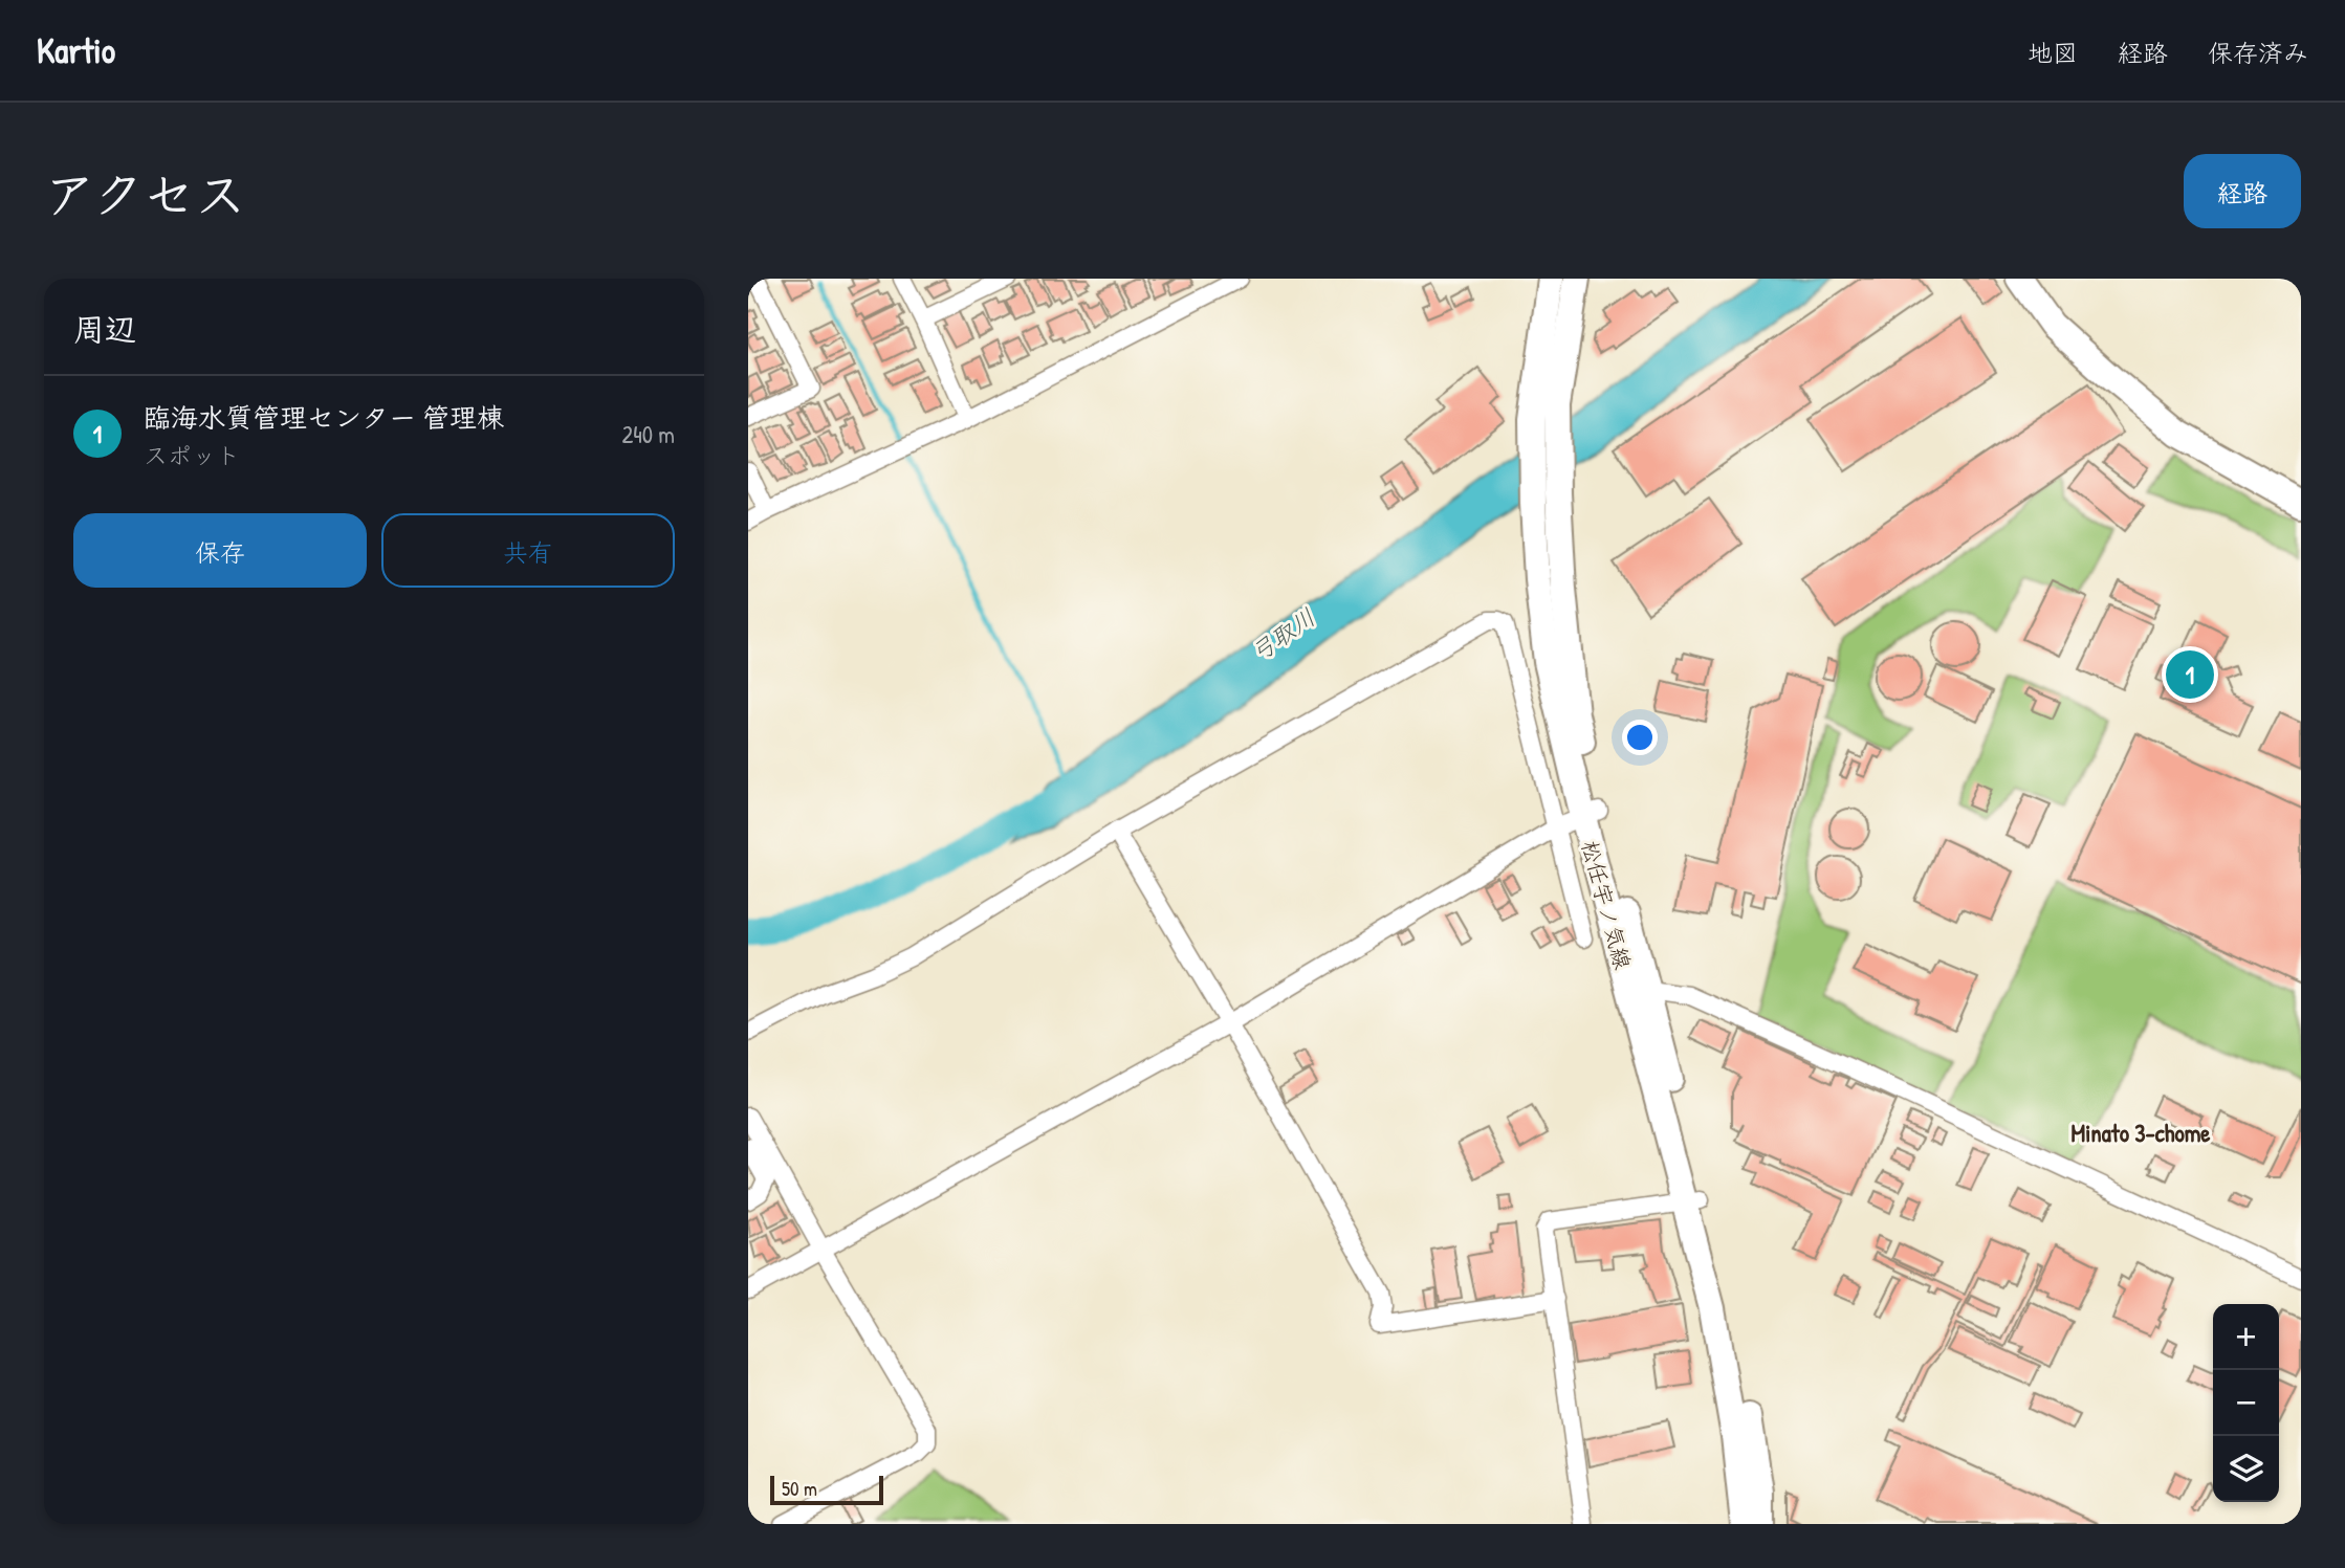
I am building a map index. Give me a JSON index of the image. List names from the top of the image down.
{
  "streets": {
    "main road": ["松任宇ノ気線"]
  },
  "districts": ["Minato 3-chome"],
  "water": ["弓取川"],
  "scale_bar": "50 m",
  "page": {
    "header": "Kartio",
    "nav": ["地図", "経路", "保存済み"],
    "title": "アクセス",
    "buttons": [
      "経路",
      ["保存", "共有"]
    ],
    "heading": "周辺",
    "list": [
      {
        "mark": "1",
        "name": "臨海水質管理センター 管理棟",
        "note": "スポット",
        "value": "240 m"
      }
    ],
    "pins": "1",
    "map_buttons": ["+", "−"],
    "scale": "50 m"
  }
}
